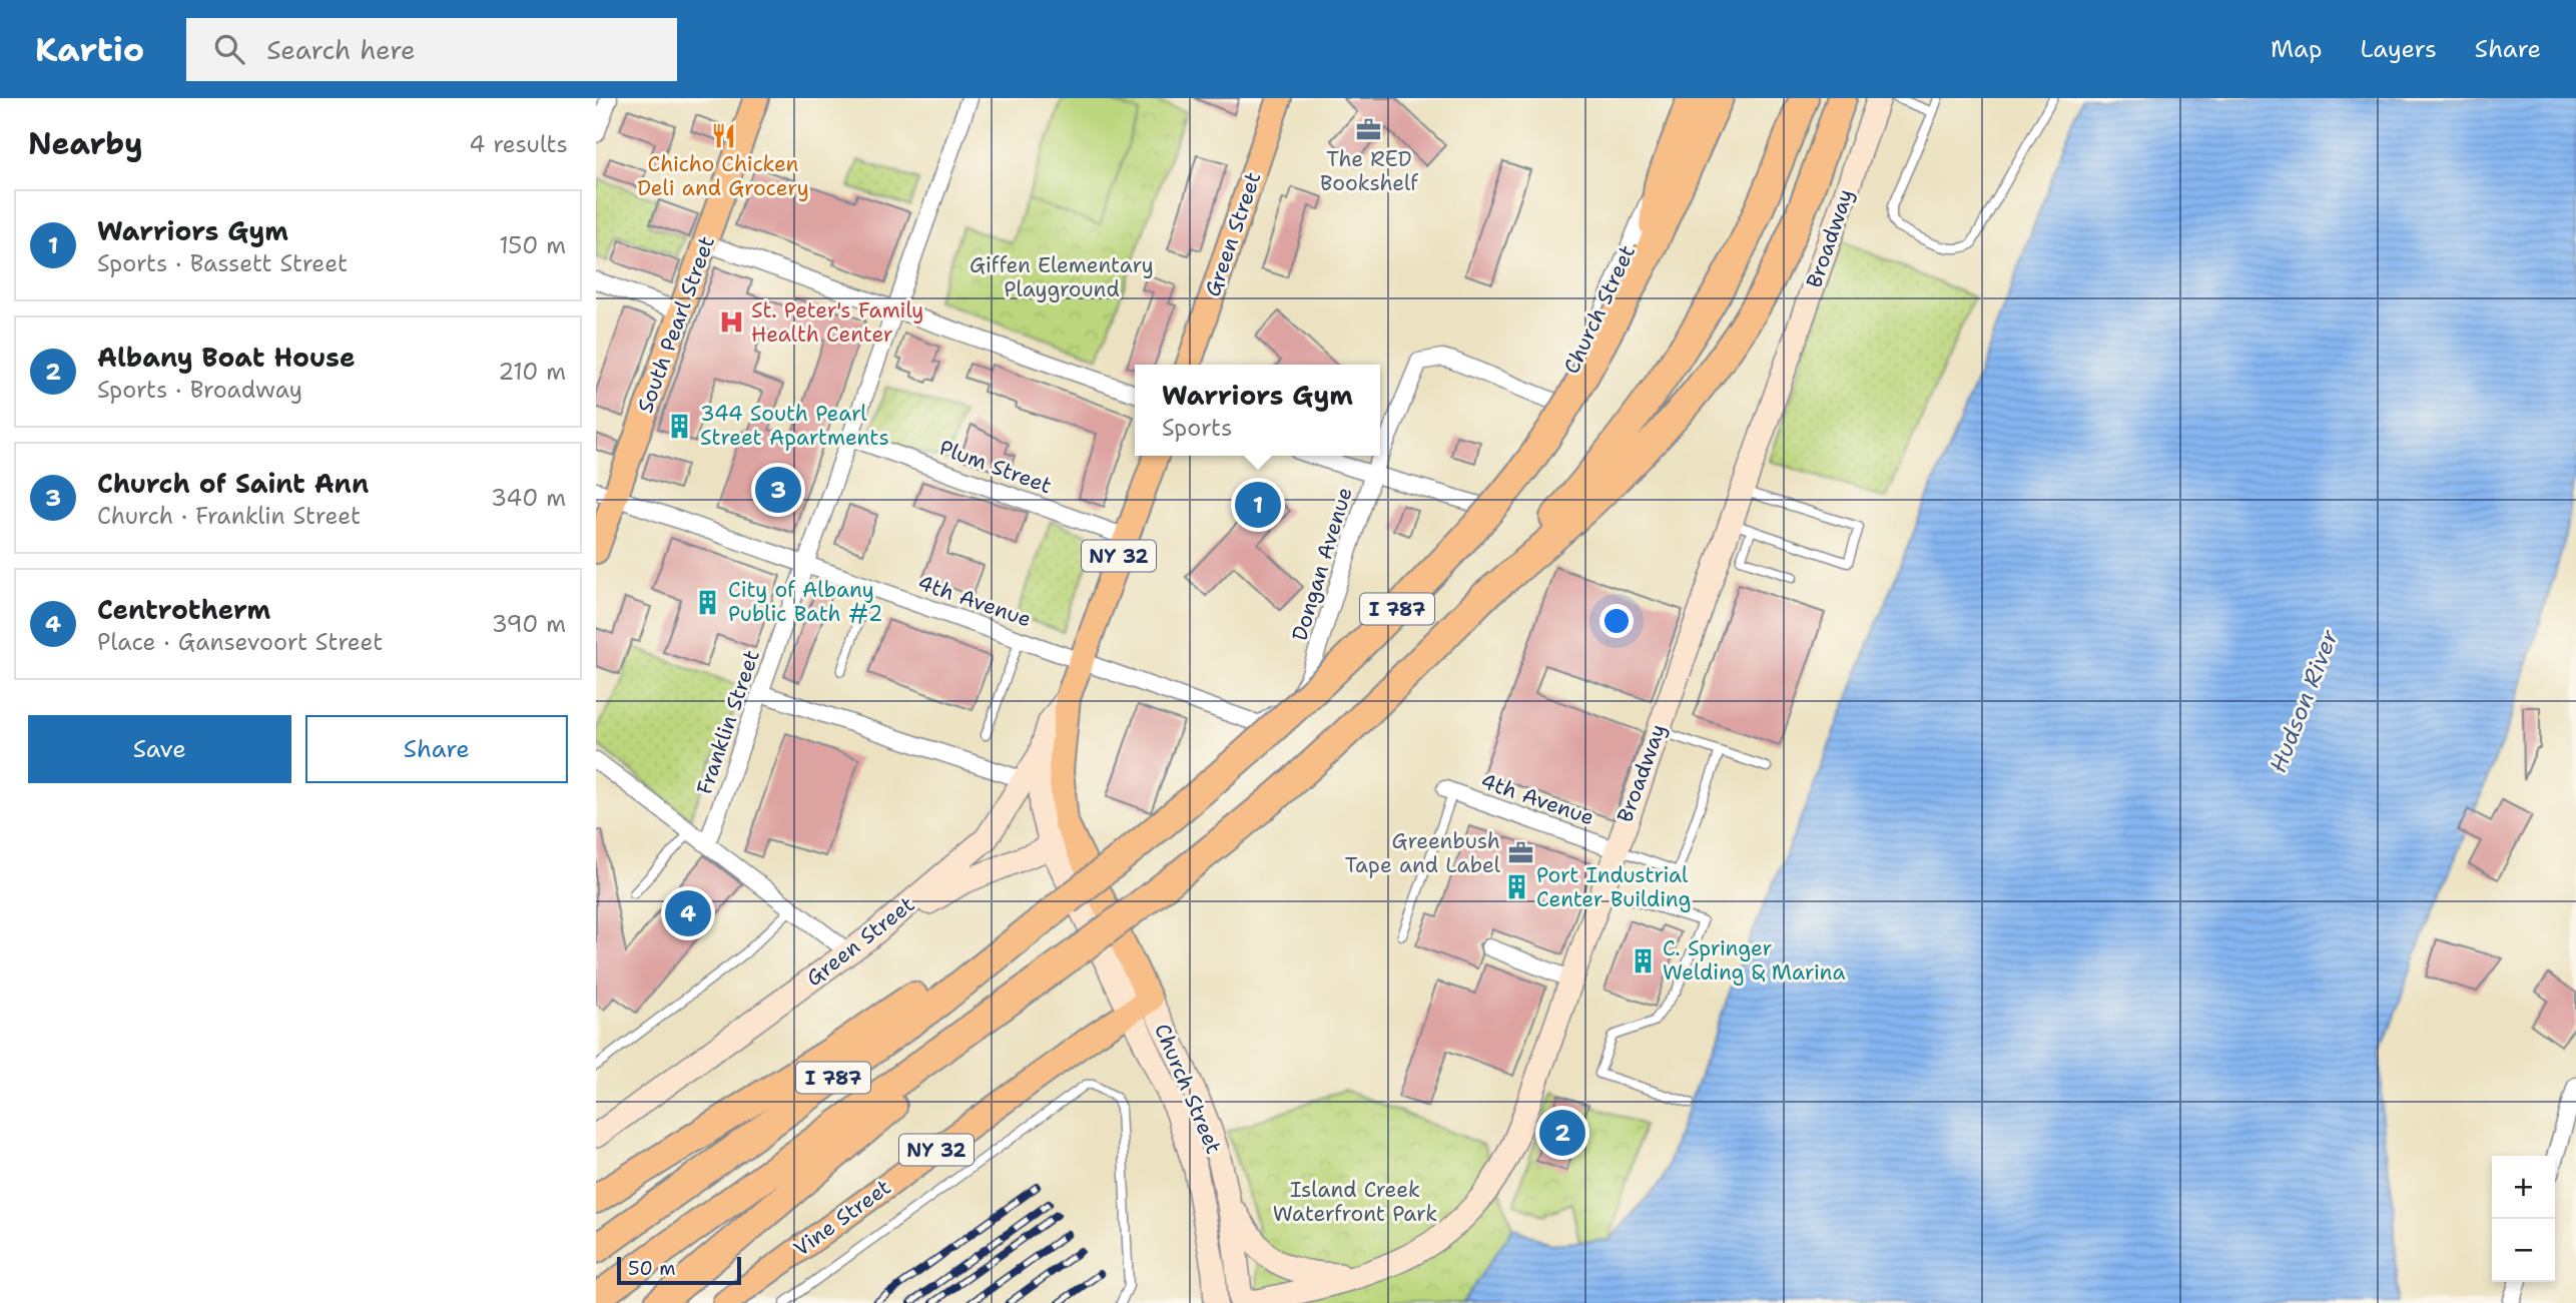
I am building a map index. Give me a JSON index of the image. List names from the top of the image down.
{
  "streets": {
    "highway": ["I 787"],
    "main road": [
      "Green Street",
      "South Pearl Street",
      "NY 32",
      "Vine Street"
    ],
    "street": [
      "Broadway",
      "Church Street",
      "Plum Street",
      "Dongan Avenue",
      "4th Avenue",
      "Franklin Street"
    ]
  },
  "crossings": [
    ["Green Street", "Plum Street"],
    ["Green Street", "NY 32"],
    ["Green Street", "4th Avenue"],
    ["Broadway", "4th Avenue"],
    ["Church Street", "NY 32"],
    ["Church Street", "Dongan Avenue"],
    ["Church Street", "Vine Street"],
    ["South Pearl Street", "4th Avenue"],
    ["Plum Street", "Franklin Street"],
    ["NY 32", "Vine Street"],
    ["Dongan Avenue", "4th Avenue"],
    ["4th Avenue", "Franklin Street"]
  ],
  "water": ["Hudson River"],
  "parks": ["Giffen Elementary Playground", "Island Creek Waterfront Park"],
  "places": {
    "office": ["The RED Bookshelf", "Greenbush Tape and Label"],
    "restaurant": ["Chicho Chicken Deli and Grocery"],
    "hospital": ["St. Peter's Family Health Center"],
    "building": [
      "344 South Pearl Street Apartments",
      "City of Albany Public Bath #2",
      "Port Industrial Center Building",
      "C. Springer Welding & Marina"
    ]
  },
  "scale_bar": "50 m",
  "page": {
    "header": "Kartio",
    "search": "Search here",
    "nav": ["Map", "Layers", "Share"],
    "heading": ["Nearby", "4 results"],
    "list": [
      {
        "mark": "1",
        "name": "Warriors Gym",
        "note": "Sports · Bassett Street",
        "value": "150 m"
      },
      {
        "mark": "2",
        "name": "Albany Boat House",
        "note": "Sports · Broadway",
        "value": "210 m"
      },
      {
        "mark": "3",
        "name": "Church of Saint Ann",
        "note": "Church · Franklin Street",
        "value": "340 m"
      },
      {
        "mark": "4",
        "name": "Centrotherm",
        "note": "Place · Gansevoort Street",
        "value": "390 m"
      }
    ],
    "popup": ["Warriors Gym", "Sports"],
    "pins": [
      "3",
      "1",
      "4",
      "2"
    ],
    "buttons": ["Save", "Share"],
    "map_buttons": ["+", "−"],
    "scale": "50 m"
  }
}
